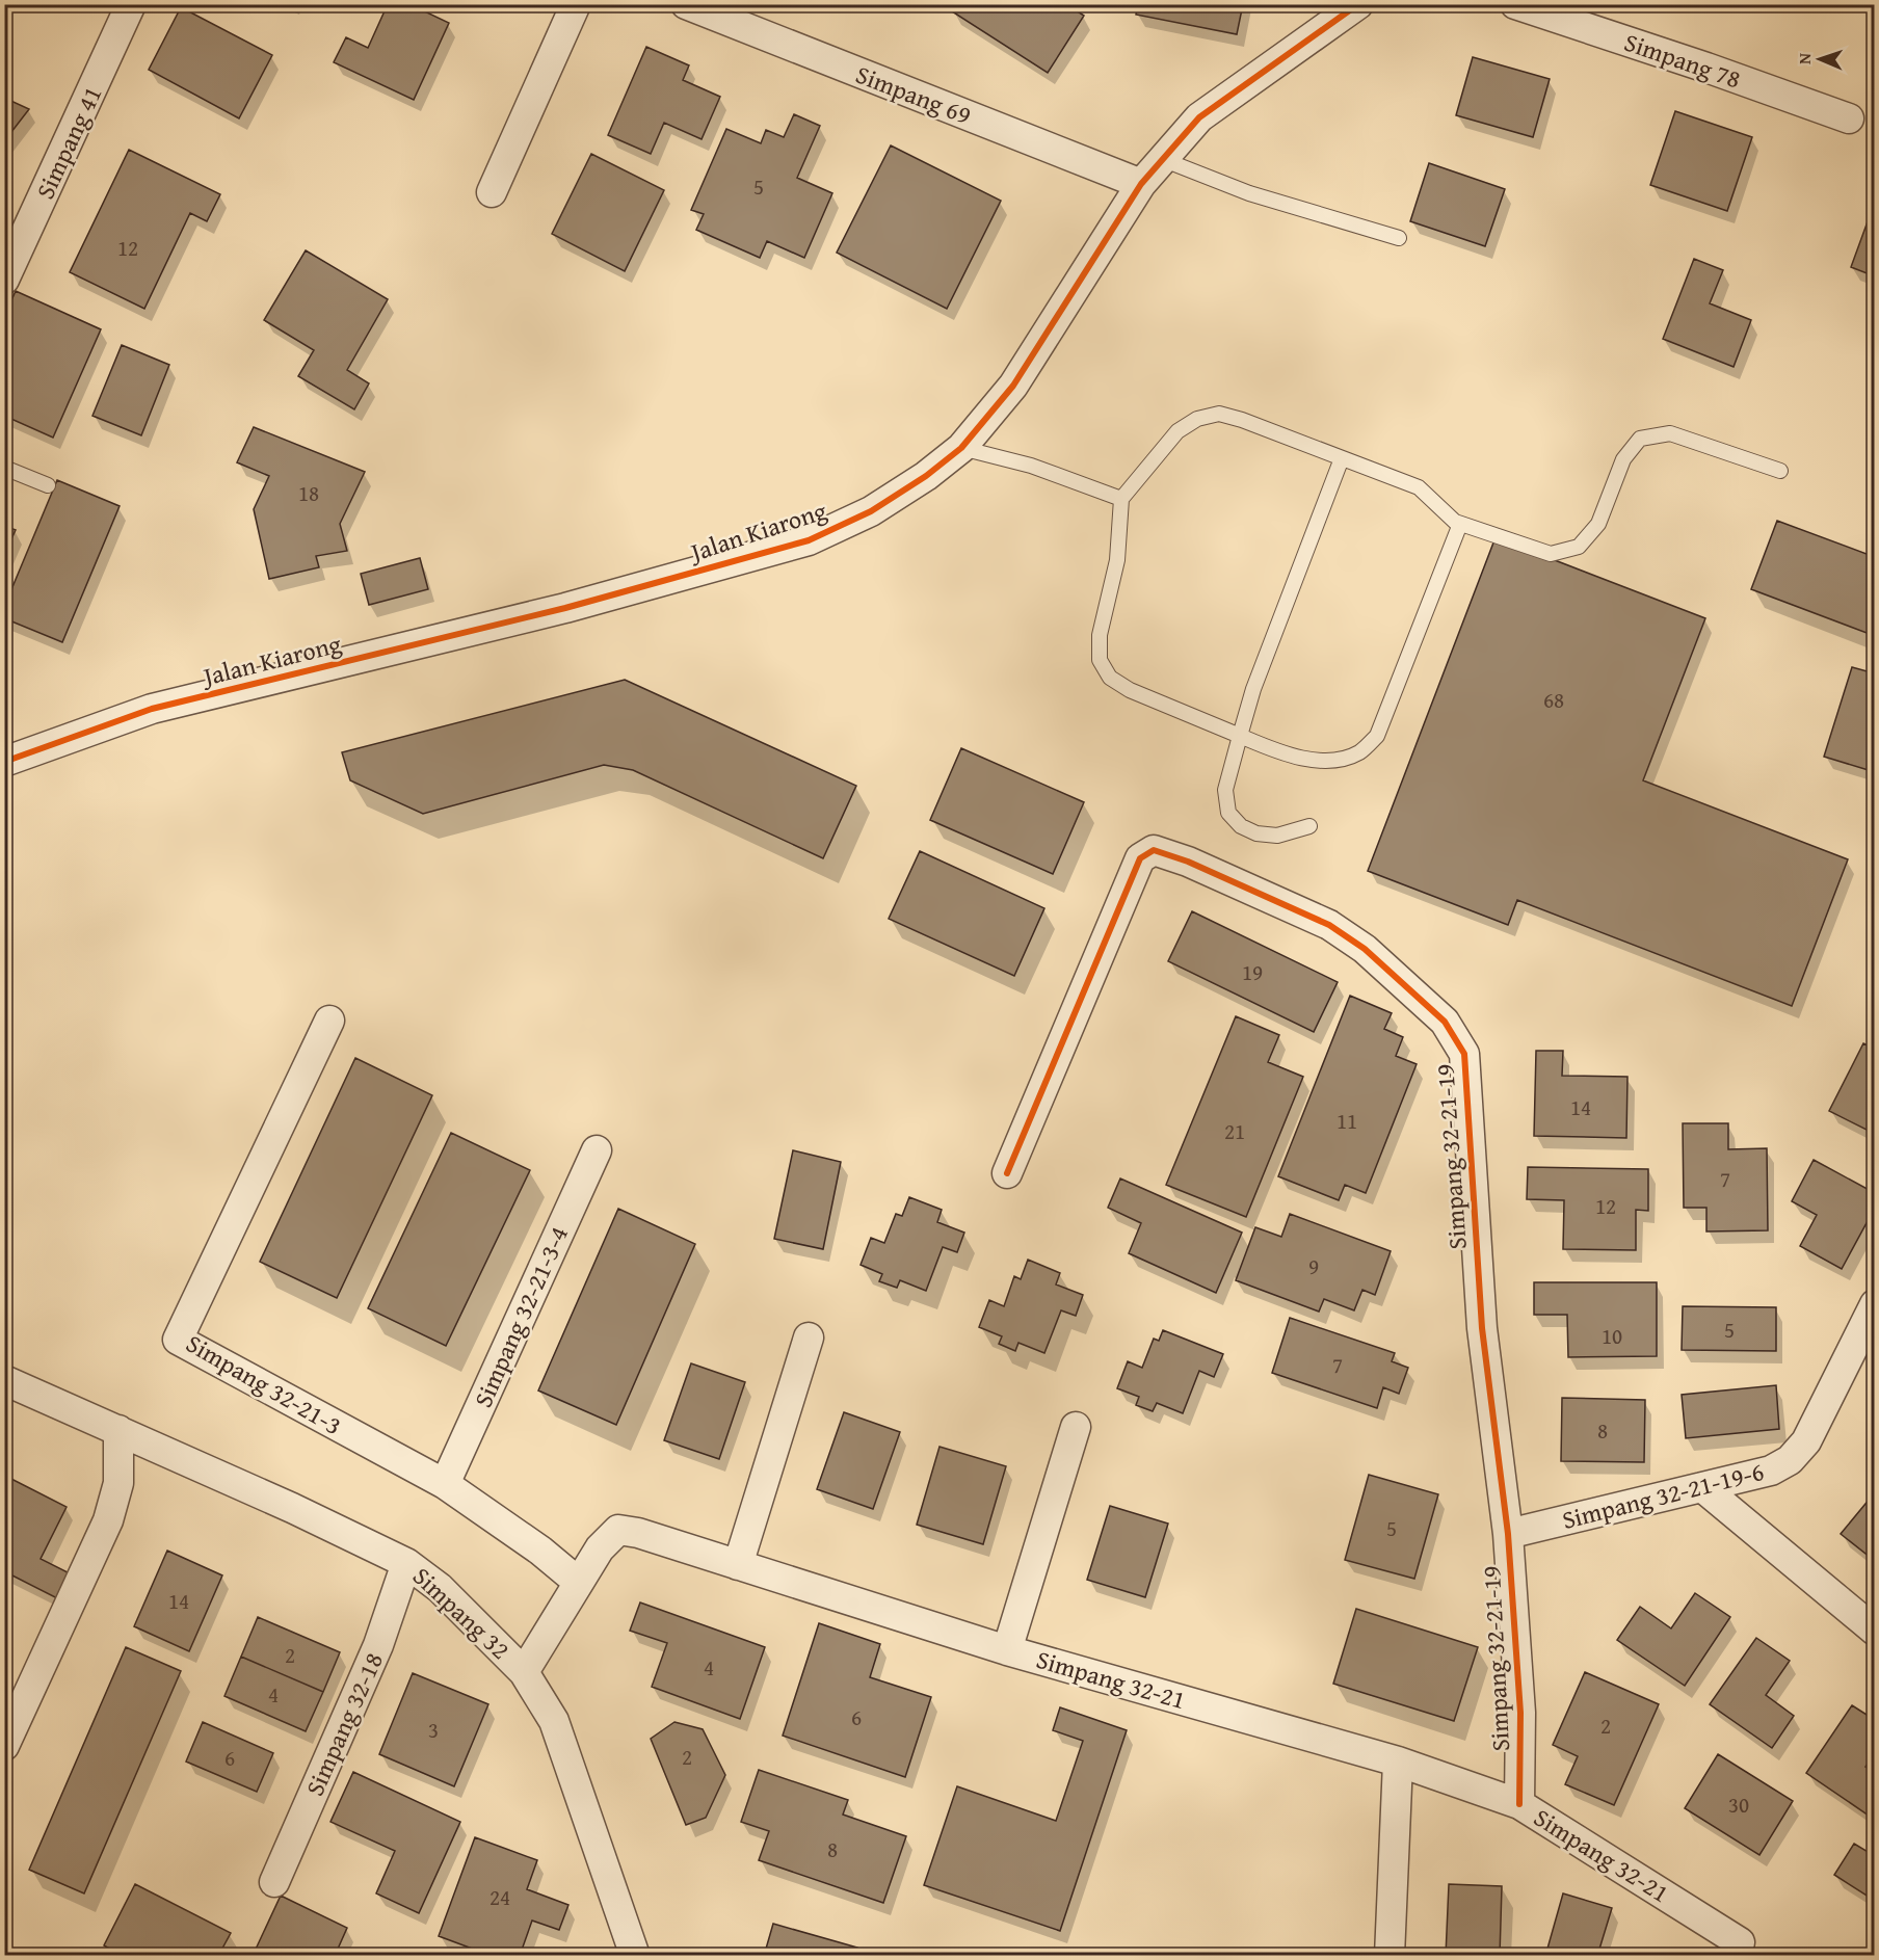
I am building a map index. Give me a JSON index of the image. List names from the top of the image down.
{
  "streets": {
    "street": [
      "Simpang 78",
      "Simpang 69",
      "Simpang 41",
      "Jalan Kiarong",
      "Simpang 32-21-19",
      "Simpang 32-21-3-4",
      "Simpang 32-21-3",
      "Simpang 32-21-19-6",
      "Simpang 32",
      "Simpang 32-21",
      "Simpang 32-18"
    ]
  },
  "crossings": [
    ["Simpang 69", "Jalan Kiarong"],
    ["Simpang 32-21-19", "Simpang 32-21-19-6"],
    ["Simpang 32-21-19", "Simpang 32-21"],
    ["Simpang 32-21-3-4", "Simpang 32-21-3"],
    ["Simpang 32-21-3", "Simpang 32-21"],
    ["Simpang 32", "Simpang 32-21"],
    ["Simpang 32", "Simpang 32-18"]
  ],
  "house_numbers": [
    "5",
    "12",
    "18",
    "68",
    "19",
    "14",
    "11",
    "21",
    "7",
    "12",
    "9",
    "5",
    "10",
    "7",
    "8",
    "5",
    "14",
    "2",
    "4",
    "4",
    "6",
    "2",
    "3",
    "2",
    "6",
    "30",
    "8",
    "24"
  ],
  "north": "left"
}
